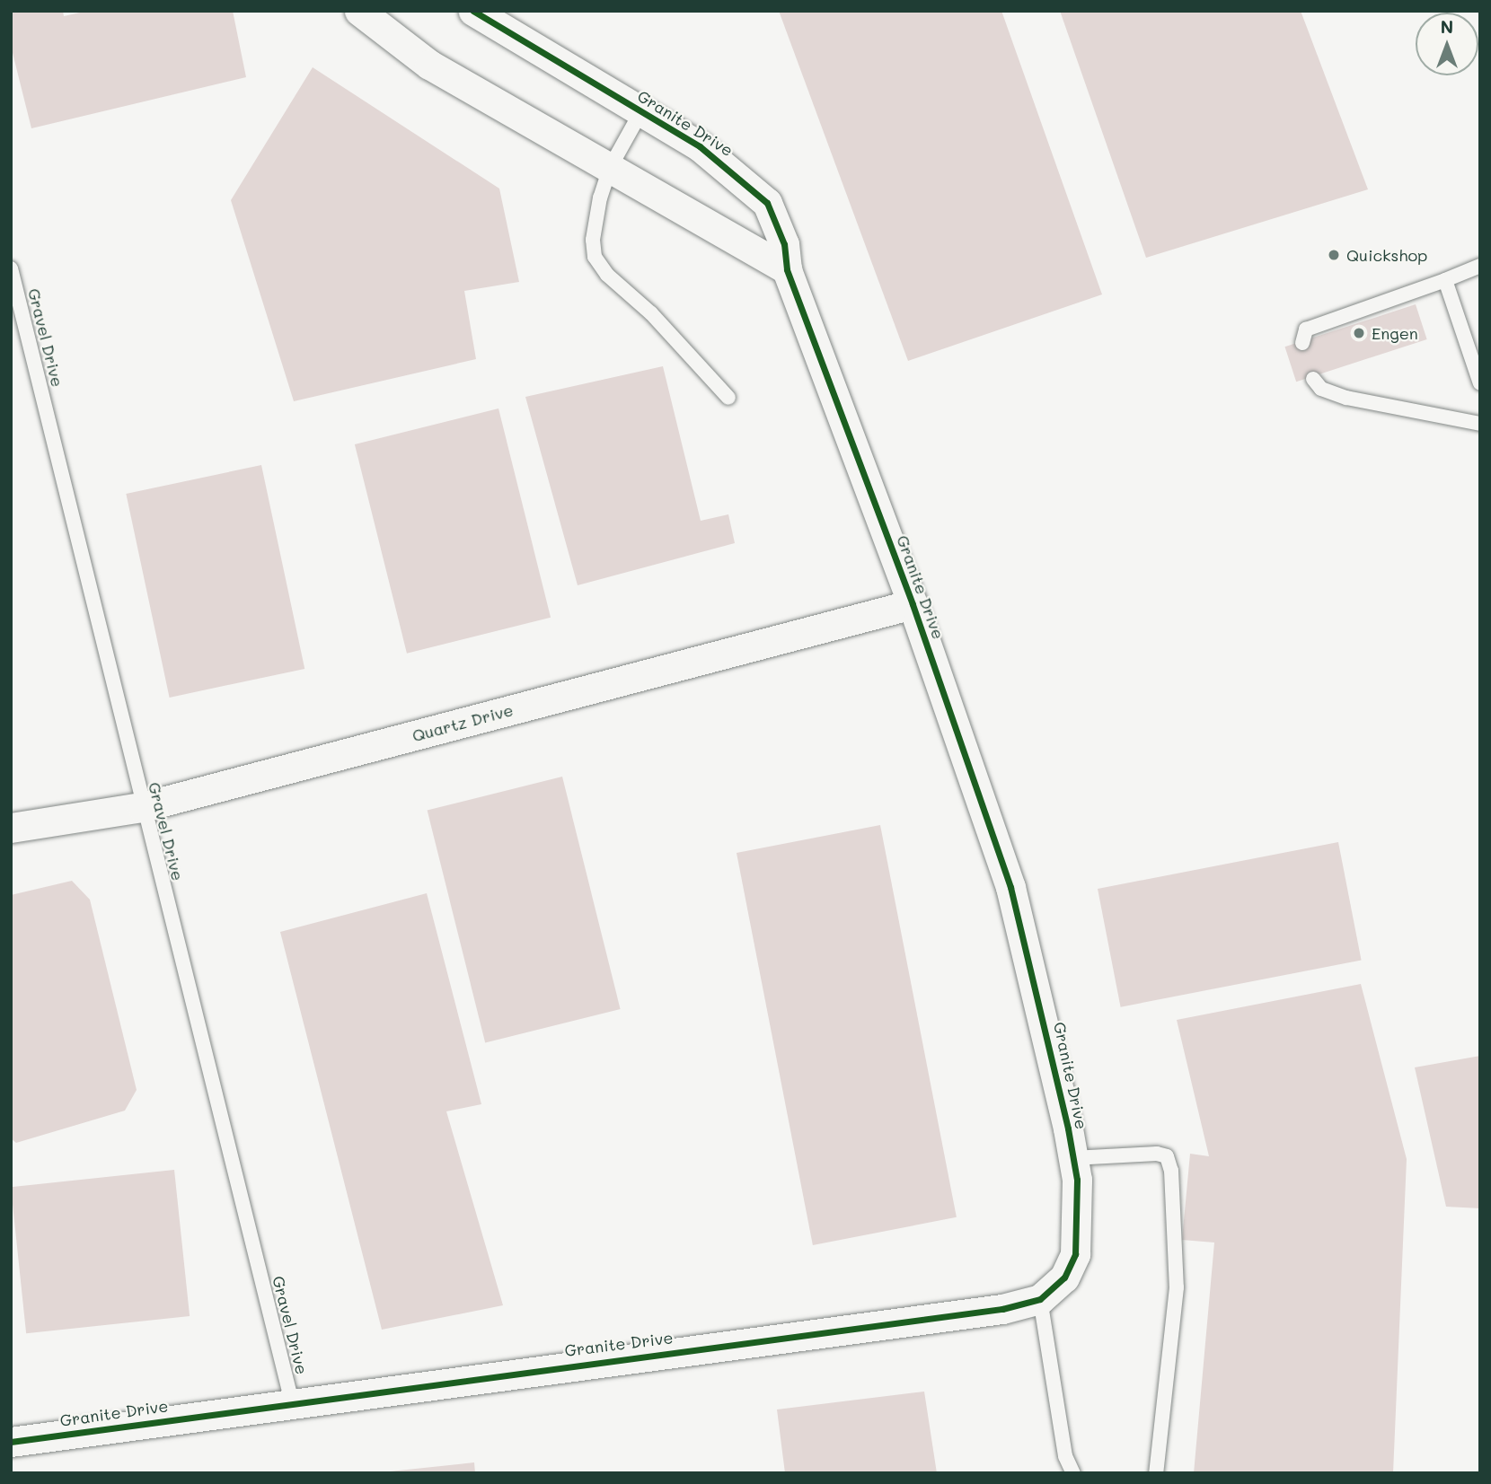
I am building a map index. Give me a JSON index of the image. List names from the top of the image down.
{
  "streets": {
    "street": ["Granite Drive", "Quartz Drive"],
    "lane": ["Gravel Drive"]
  },
  "crossings": [
    ["Granite Drive", "Gravel Drive"],
    ["Granite Drive", "Quartz Drive"],
    ["Gravel Drive", "Quartz Drive"]
  ],
  "places": ["Quickshop", "Engen"],
  "north": "top"
}
